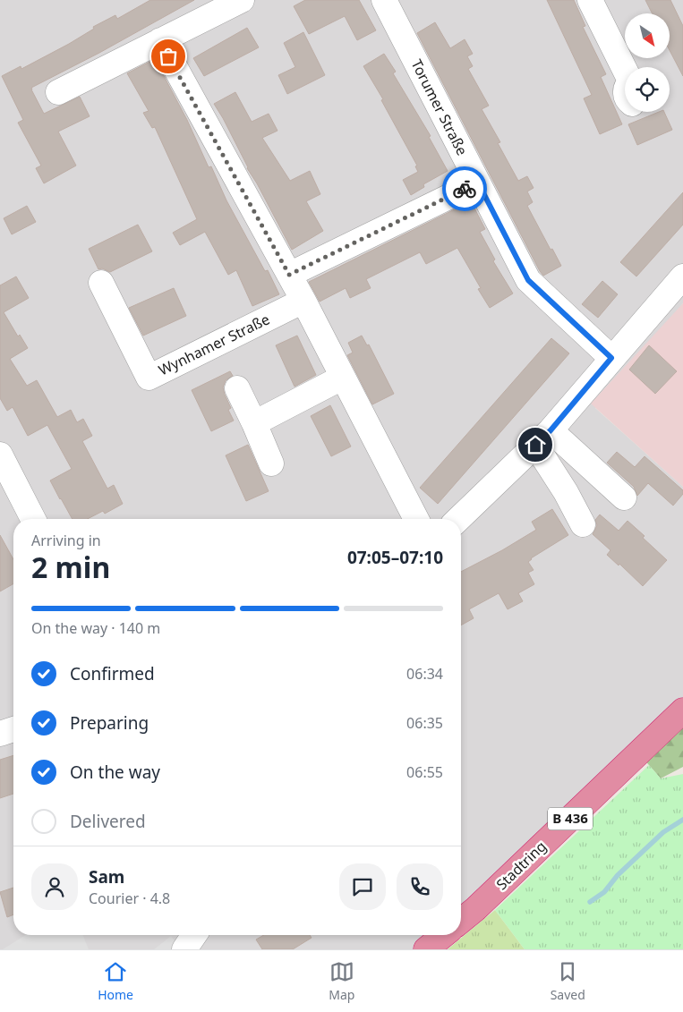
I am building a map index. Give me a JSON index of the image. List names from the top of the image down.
{
  "streets": {
    "highway": ["B 436", "Stadtring"],
    "street": ["Torumer Straße", "Wynhamer Straße"]
  },
  "north": "bottom right",
  "page": {
    "heading": ["2 min", "Arriving in", "07:05–07:10"],
    "panel": ["Sam", "Courier · 4.8"],
    "bar": "On the way · 140 m",
    "list": [
      ["Confirmed", "06:34"],
      ["Preparing", "06:35"],
      ["On the way", "06:55"],
      "Delivered"
    ],
    "tabs": ["Home", "Map", "Saved"]
  }
}
